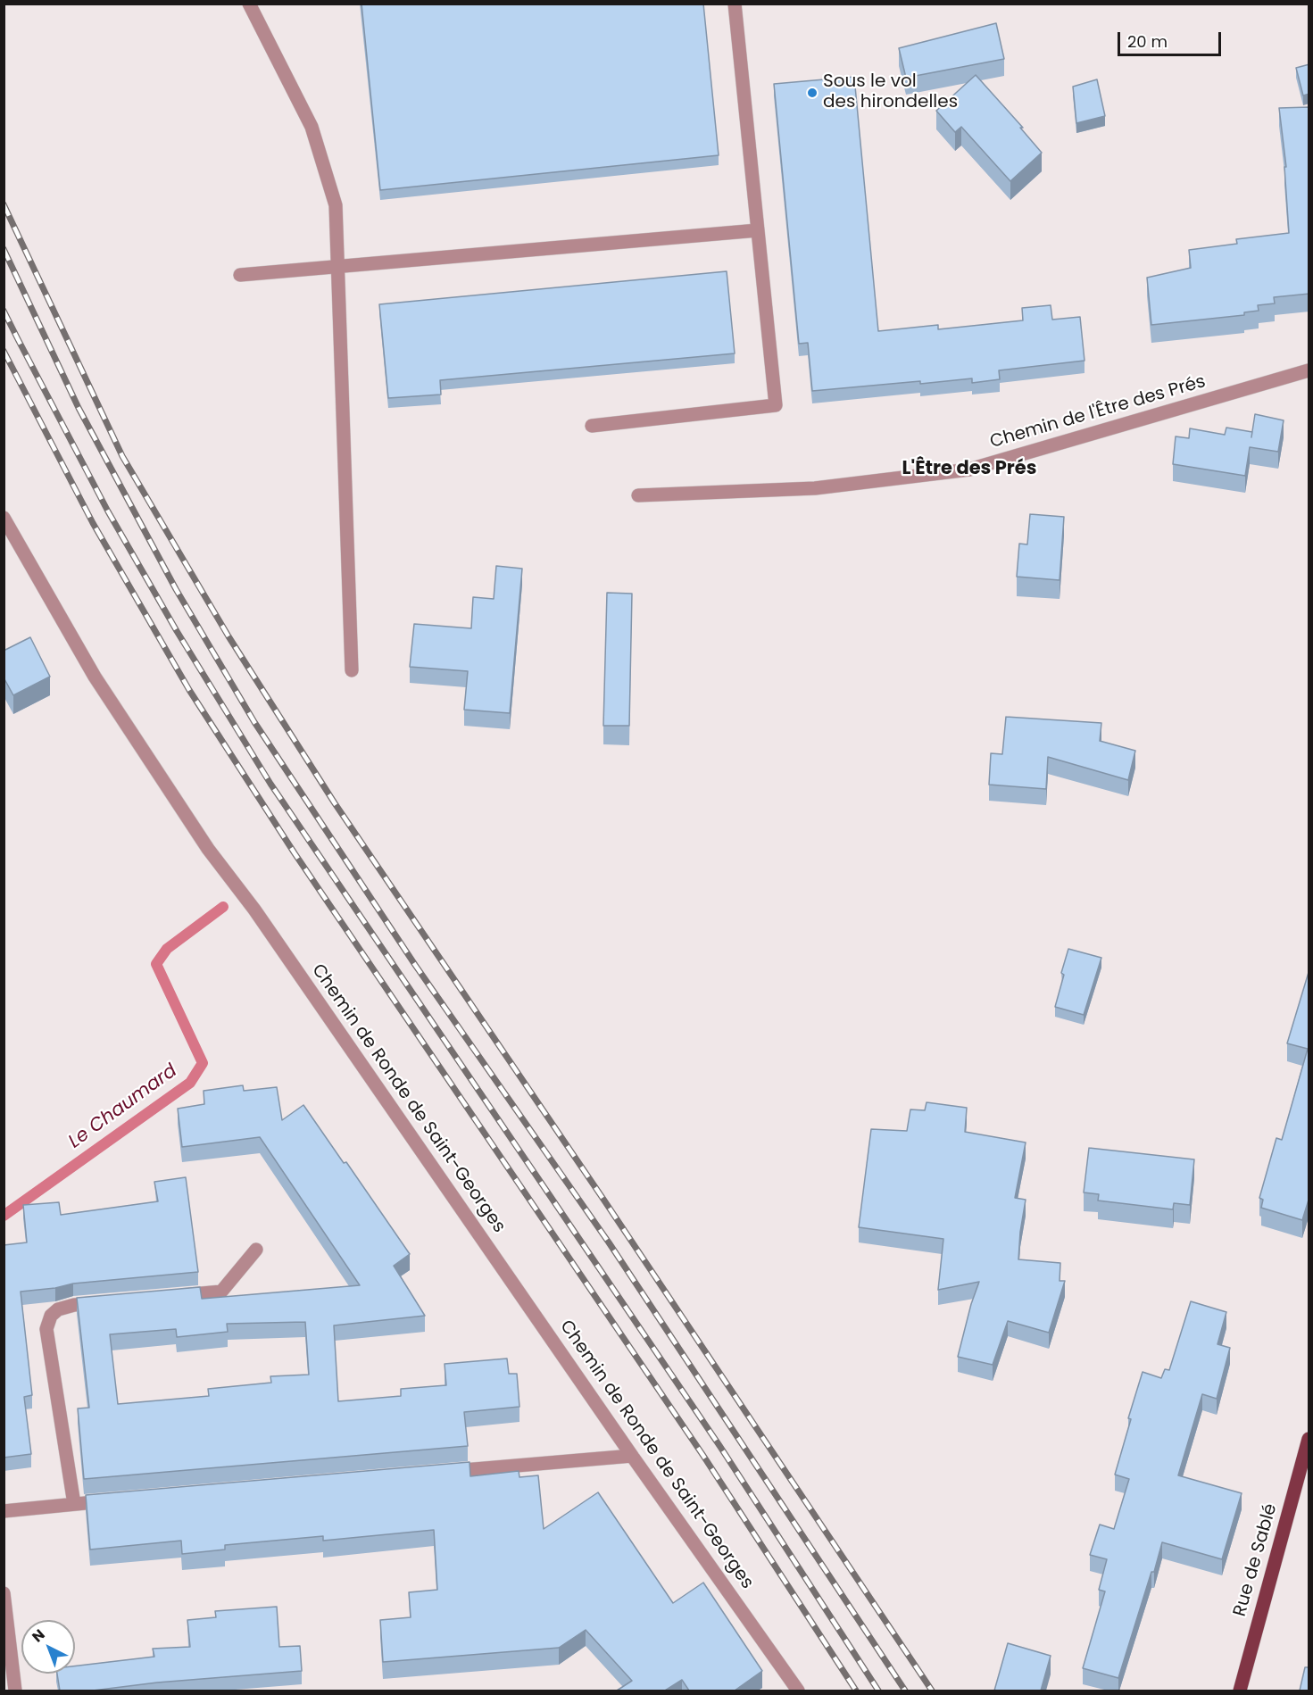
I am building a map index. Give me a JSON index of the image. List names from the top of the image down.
{
  "streets": {
    "main road": ["Rue de Sablé"],
    "street": ["Chemin de l'Être des Prés", "Chemin de Ronde de Saint-Georges"]
  },
  "districts": ["L'Être des Prés"],
  "water": ["Le Chaumard"],
  "places": ["Sous le vol des hirondelles"],
  "scale_bar": "20 m",
  "north": "top left"
}
